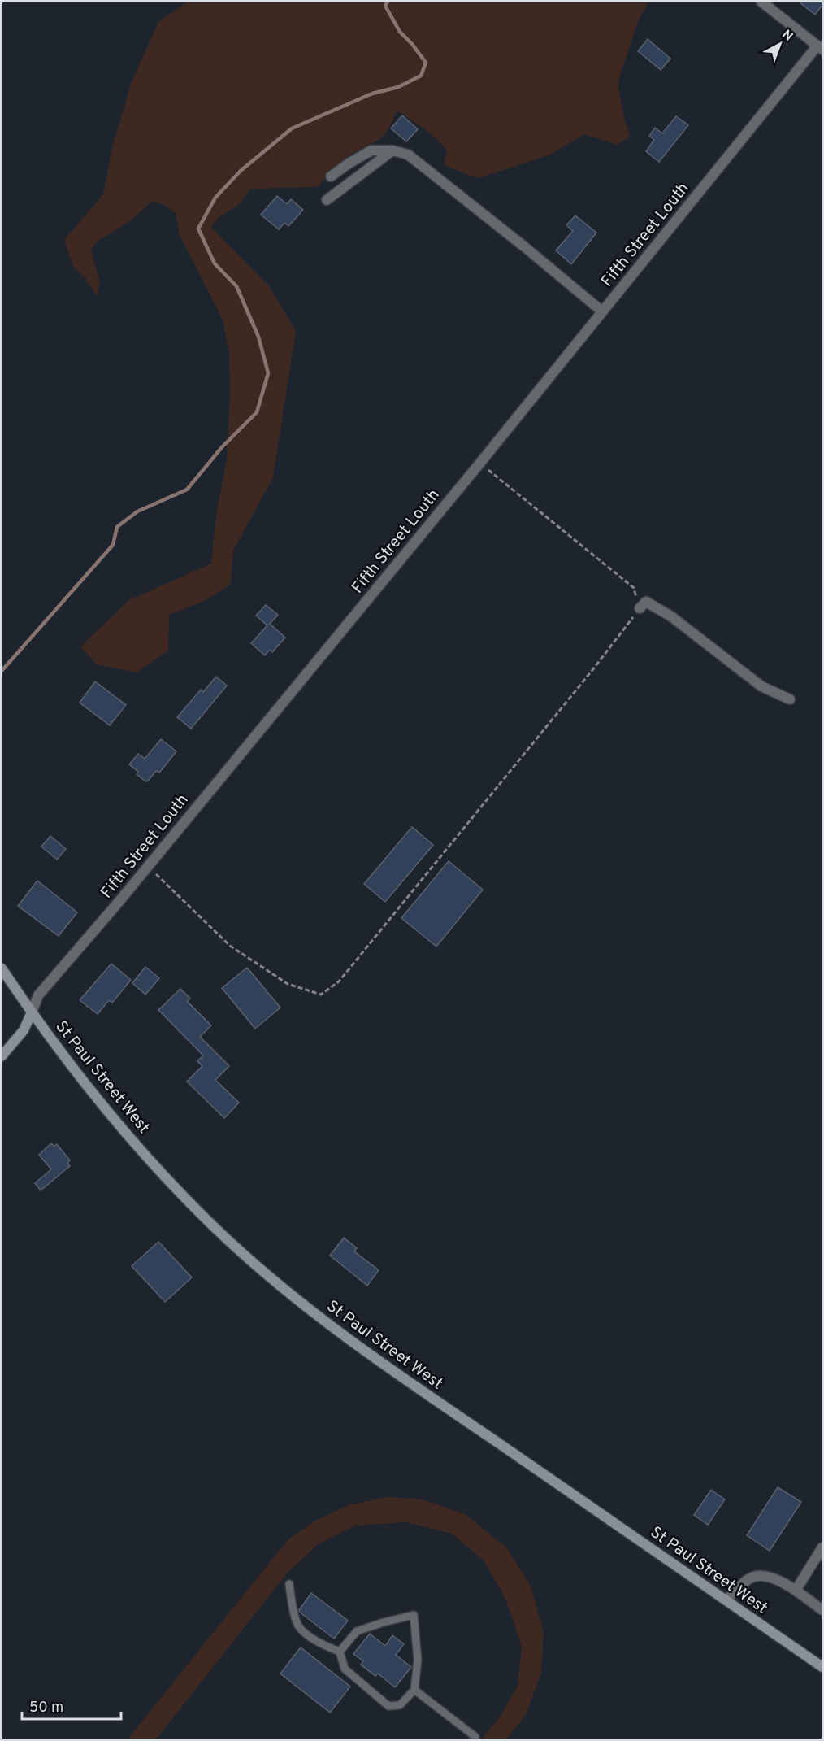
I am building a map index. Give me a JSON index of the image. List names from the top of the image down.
{
  "streets": {
    "main road": ["Fifth Street Louth", "St Paul Street West"]
  },
  "crossings": [
    ["Fifth Street Louth", "St Paul Street West"]
  ],
  "scale_bar": "50 m",
  "north": "top right"
}
